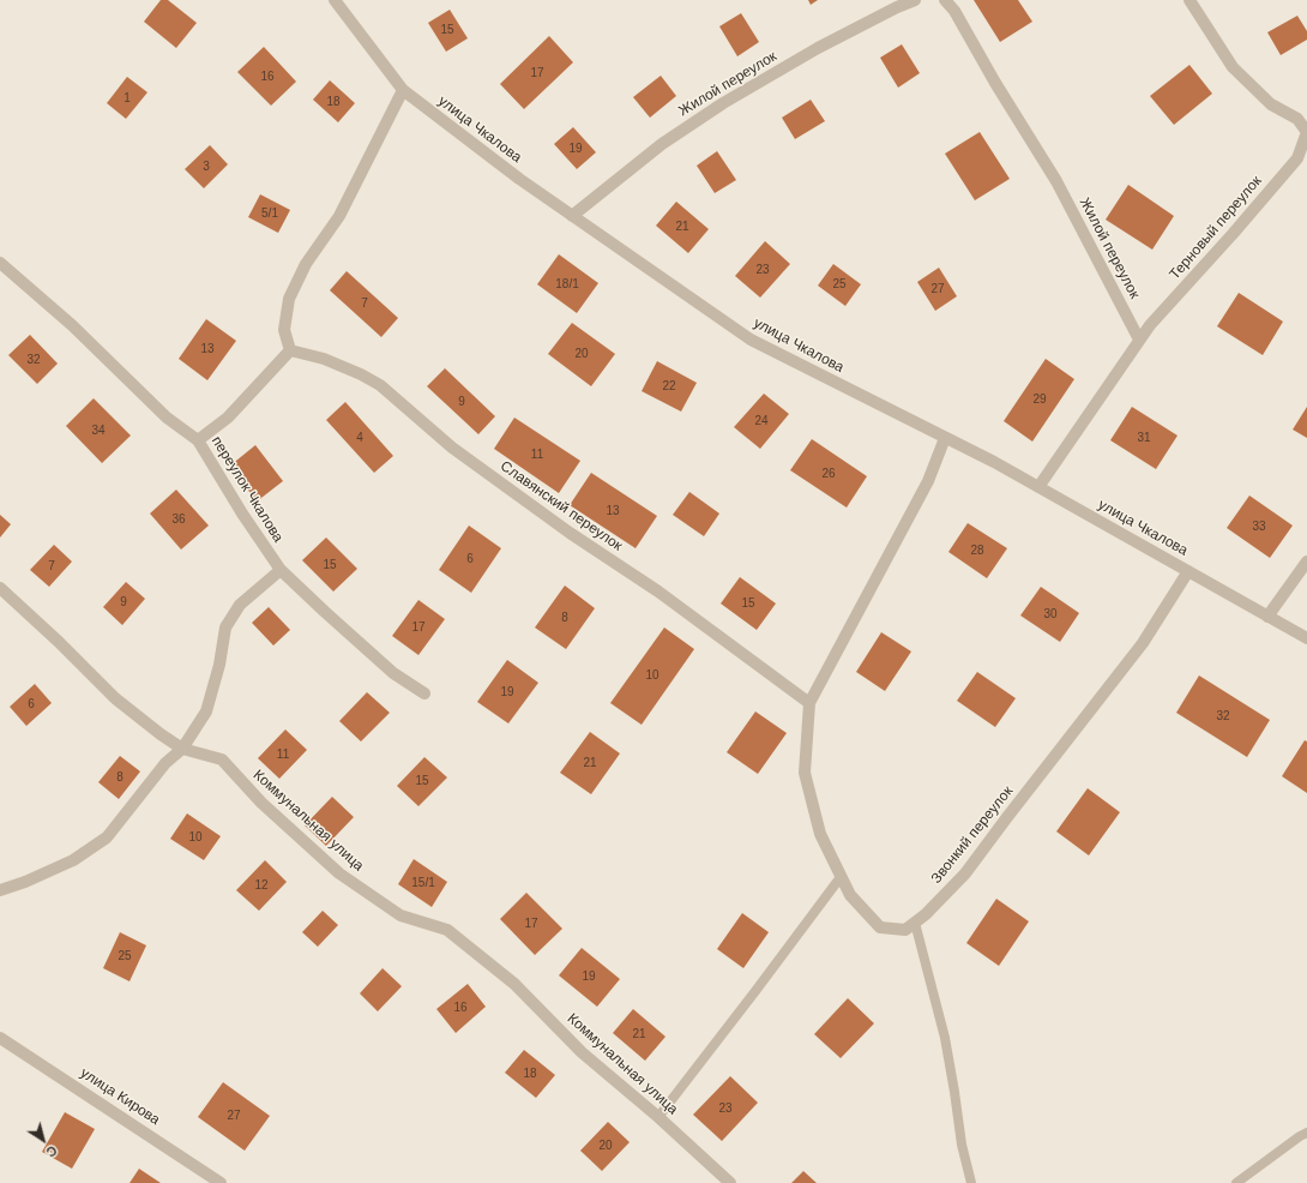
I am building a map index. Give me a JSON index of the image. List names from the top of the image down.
{
  "streets": {
    "street": [
      "Жилой переулок",
      "улица Чкалова",
      "Терновый переулок",
      "переулок Чкалова",
      "Славянский переулок",
      "Коммунальная улица",
      "Звонкий переулок",
      "улица Кирова"
    ]
  },
  "crossings": [
    ["Жилой переулок", "улица Чкалова"],
    ["Жилой переулок", "Терновый переулок"],
    ["улица Чкалова", "Терновый переулок"],
    ["улица Чкалова", "Звонкий переулок"],
    ["Славянский переулок", "Звонкий переулок"]
  ],
  "house_numbers": [
    "15",
    "17",
    "16",
    "1",
    "18",
    "19",
    "3",
    "5/1",
    "21",
    "23",
    "18/1",
    "25",
    "27",
    "7",
    "13",
    "20",
    "32",
    "22",
    "29",
    "9",
    "24",
    "34",
    "4",
    "31",
    "11",
    "26",
    "13",
    "36",
    "33",
    "28",
    "6",
    "15",
    "7",
    "9",
    "15",
    "30",
    "8",
    "17",
    "10",
    "19",
    "6",
    "32",
    "11",
    "21",
    "8",
    "15",
    "10",
    "15/1",
    "12",
    "17",
    "25",
    "19",
    "16",
    "21",
    "18",
    "23",
    "27",
    "20"
  ],
  "north": "bottom right"
}
